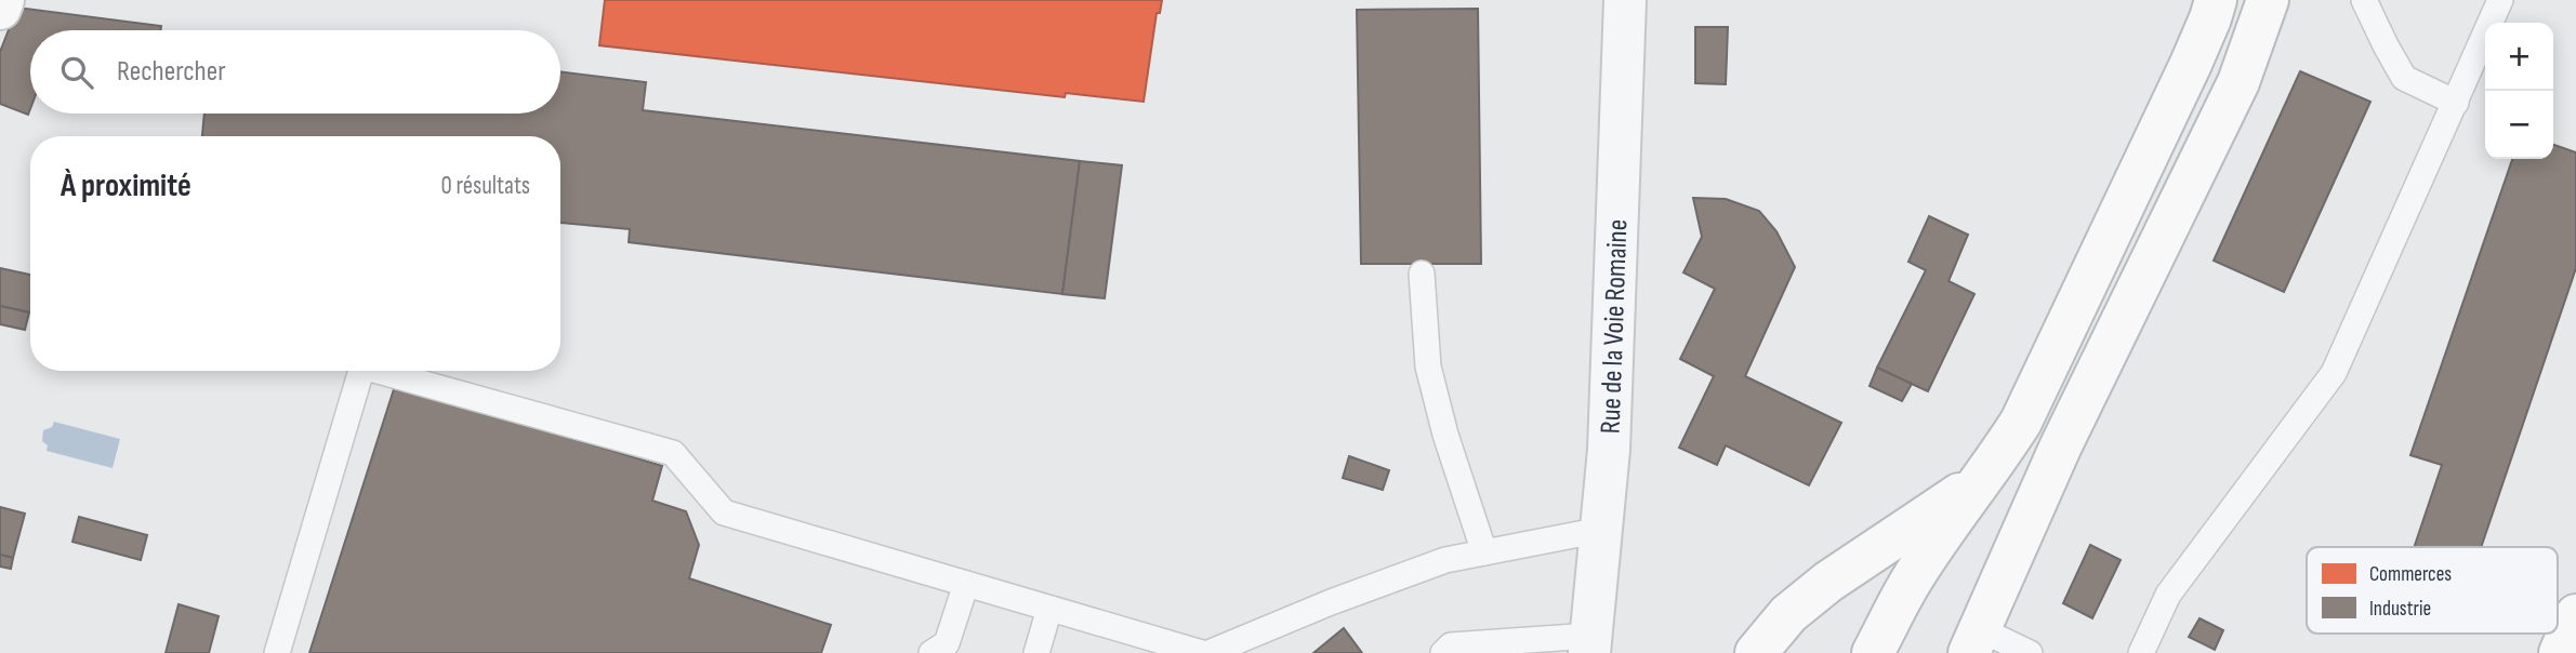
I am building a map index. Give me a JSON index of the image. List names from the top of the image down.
{
  "streets": {
    "street": ["Rue de la Voie Romaine"]
  },
  "legend": ["Commerces", "Industrie"],
  "page": {
    "map_buttons": ["+", "−"],
    "search": "Rechercher",
    "heading": ["À proximité", "0 résultats"]
  }
}
